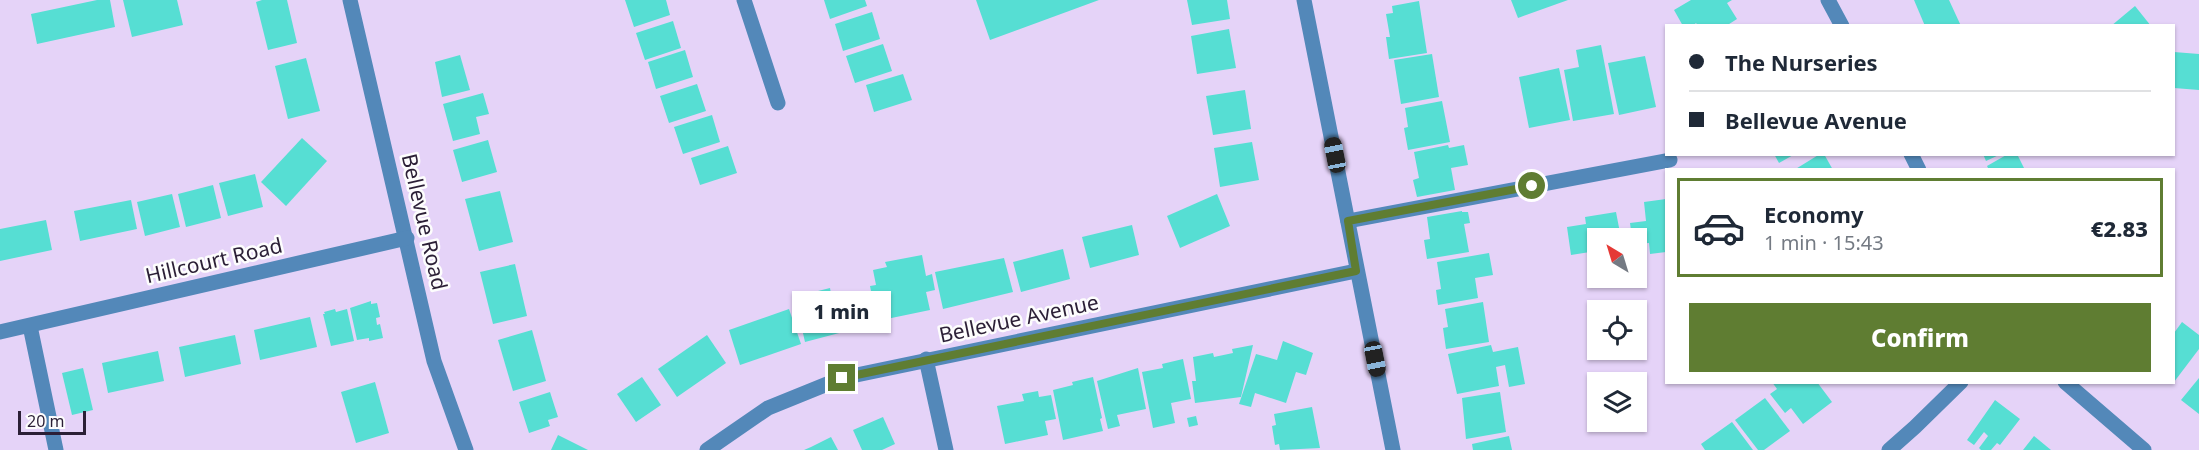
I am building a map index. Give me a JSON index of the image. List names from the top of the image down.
{
  "streets": {
    "street": ["Bellevue Road", "Hillcourt Road", "Bellevue Avenue"]
  },
  "crossings": [
    ["Bellevue Road", "Hillcourt Road"]
  ],
  "scale_bar": "20 m",
  "north": "top left",
  "page": {
    "banner": ["The Nurseries", "Bellevue Avenue"],
    "list": [
      {
        "name": "Economy",
        "note": "1 min · 15:43",
        "value": "€2.83"
      }
    ],
    "bubble": "1 min",
    "buttons": "Confirm",
    "scale": "20 m"
  }
}
